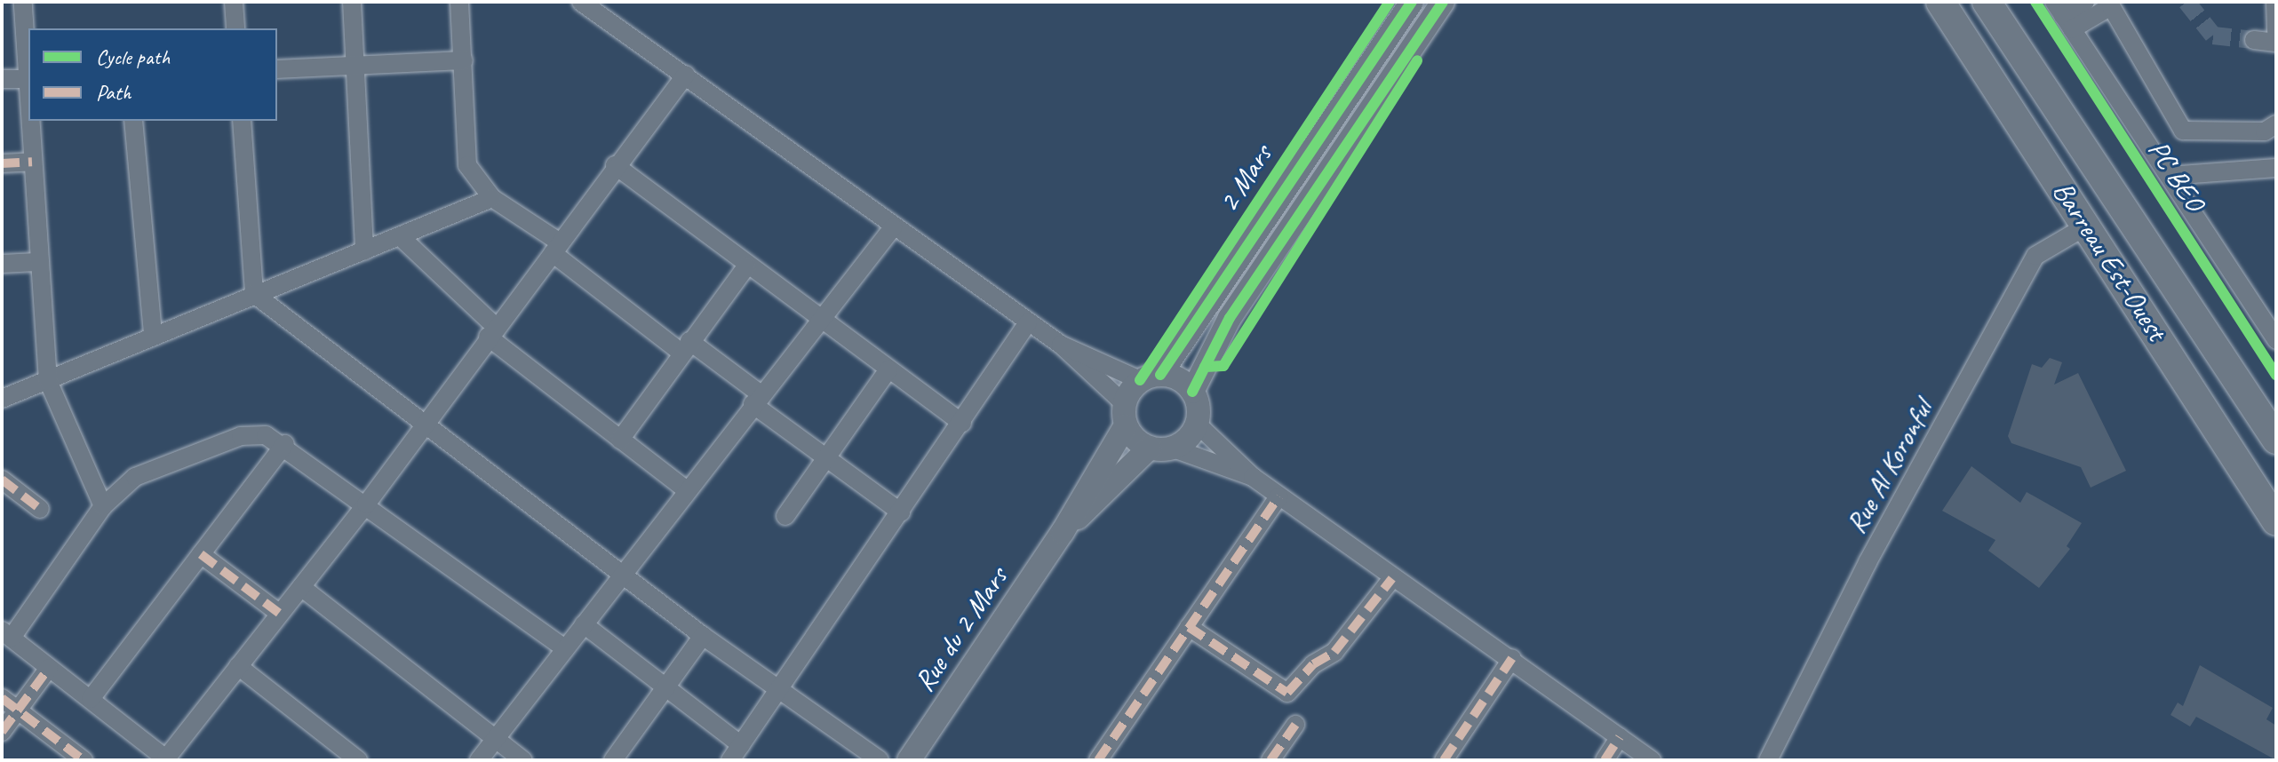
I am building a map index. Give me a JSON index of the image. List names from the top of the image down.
{
  "streets": {
    "main road": ["Barreau Est-Ouest"],
    "street": ["Rue Al Koronful", "Rue du 2 Mars"],
    "cycle path": ["PC BEO", "2 Mars"]
  },
  "crossings": [
    ["Barreau Est-Ouest", "Rue Al Koronful"]
  ],
  "legend": ["Cycle path", "Path"]
}
